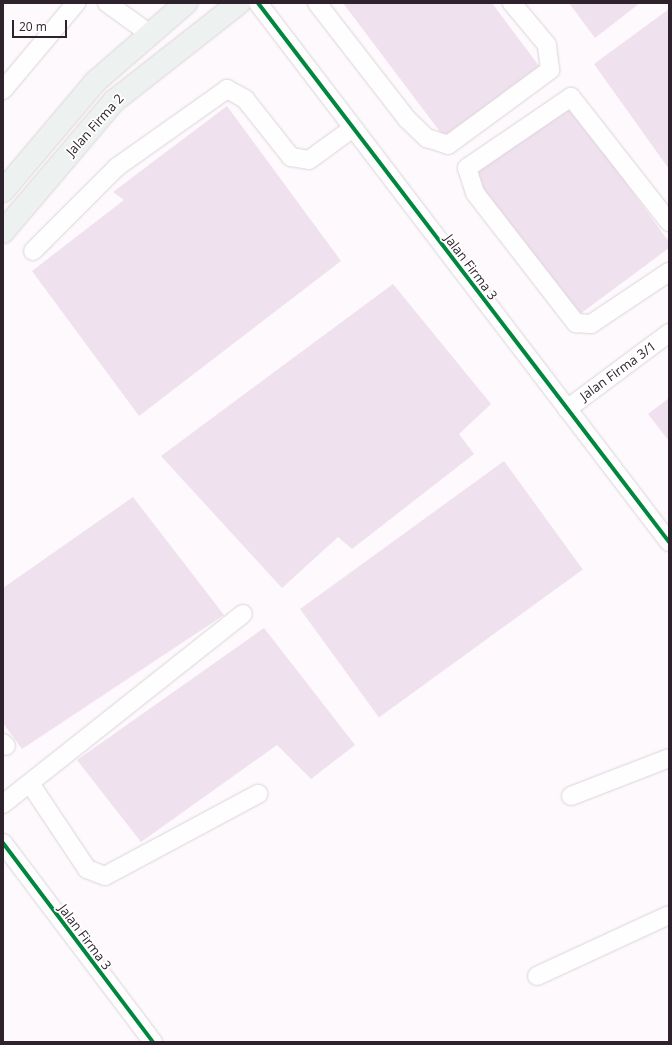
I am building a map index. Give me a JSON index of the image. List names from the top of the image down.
{
  "streets": {
    "main road": ["Jalan Firma 2"],
    "street": ["Jalan Firma 3", "Jalan Firma 3/1"]
  },
  "crossings": [
    ["Jalan Firma 3", "Jalan Firma 3/1"]
  ],
  "scale_bar": "20 m"
}
